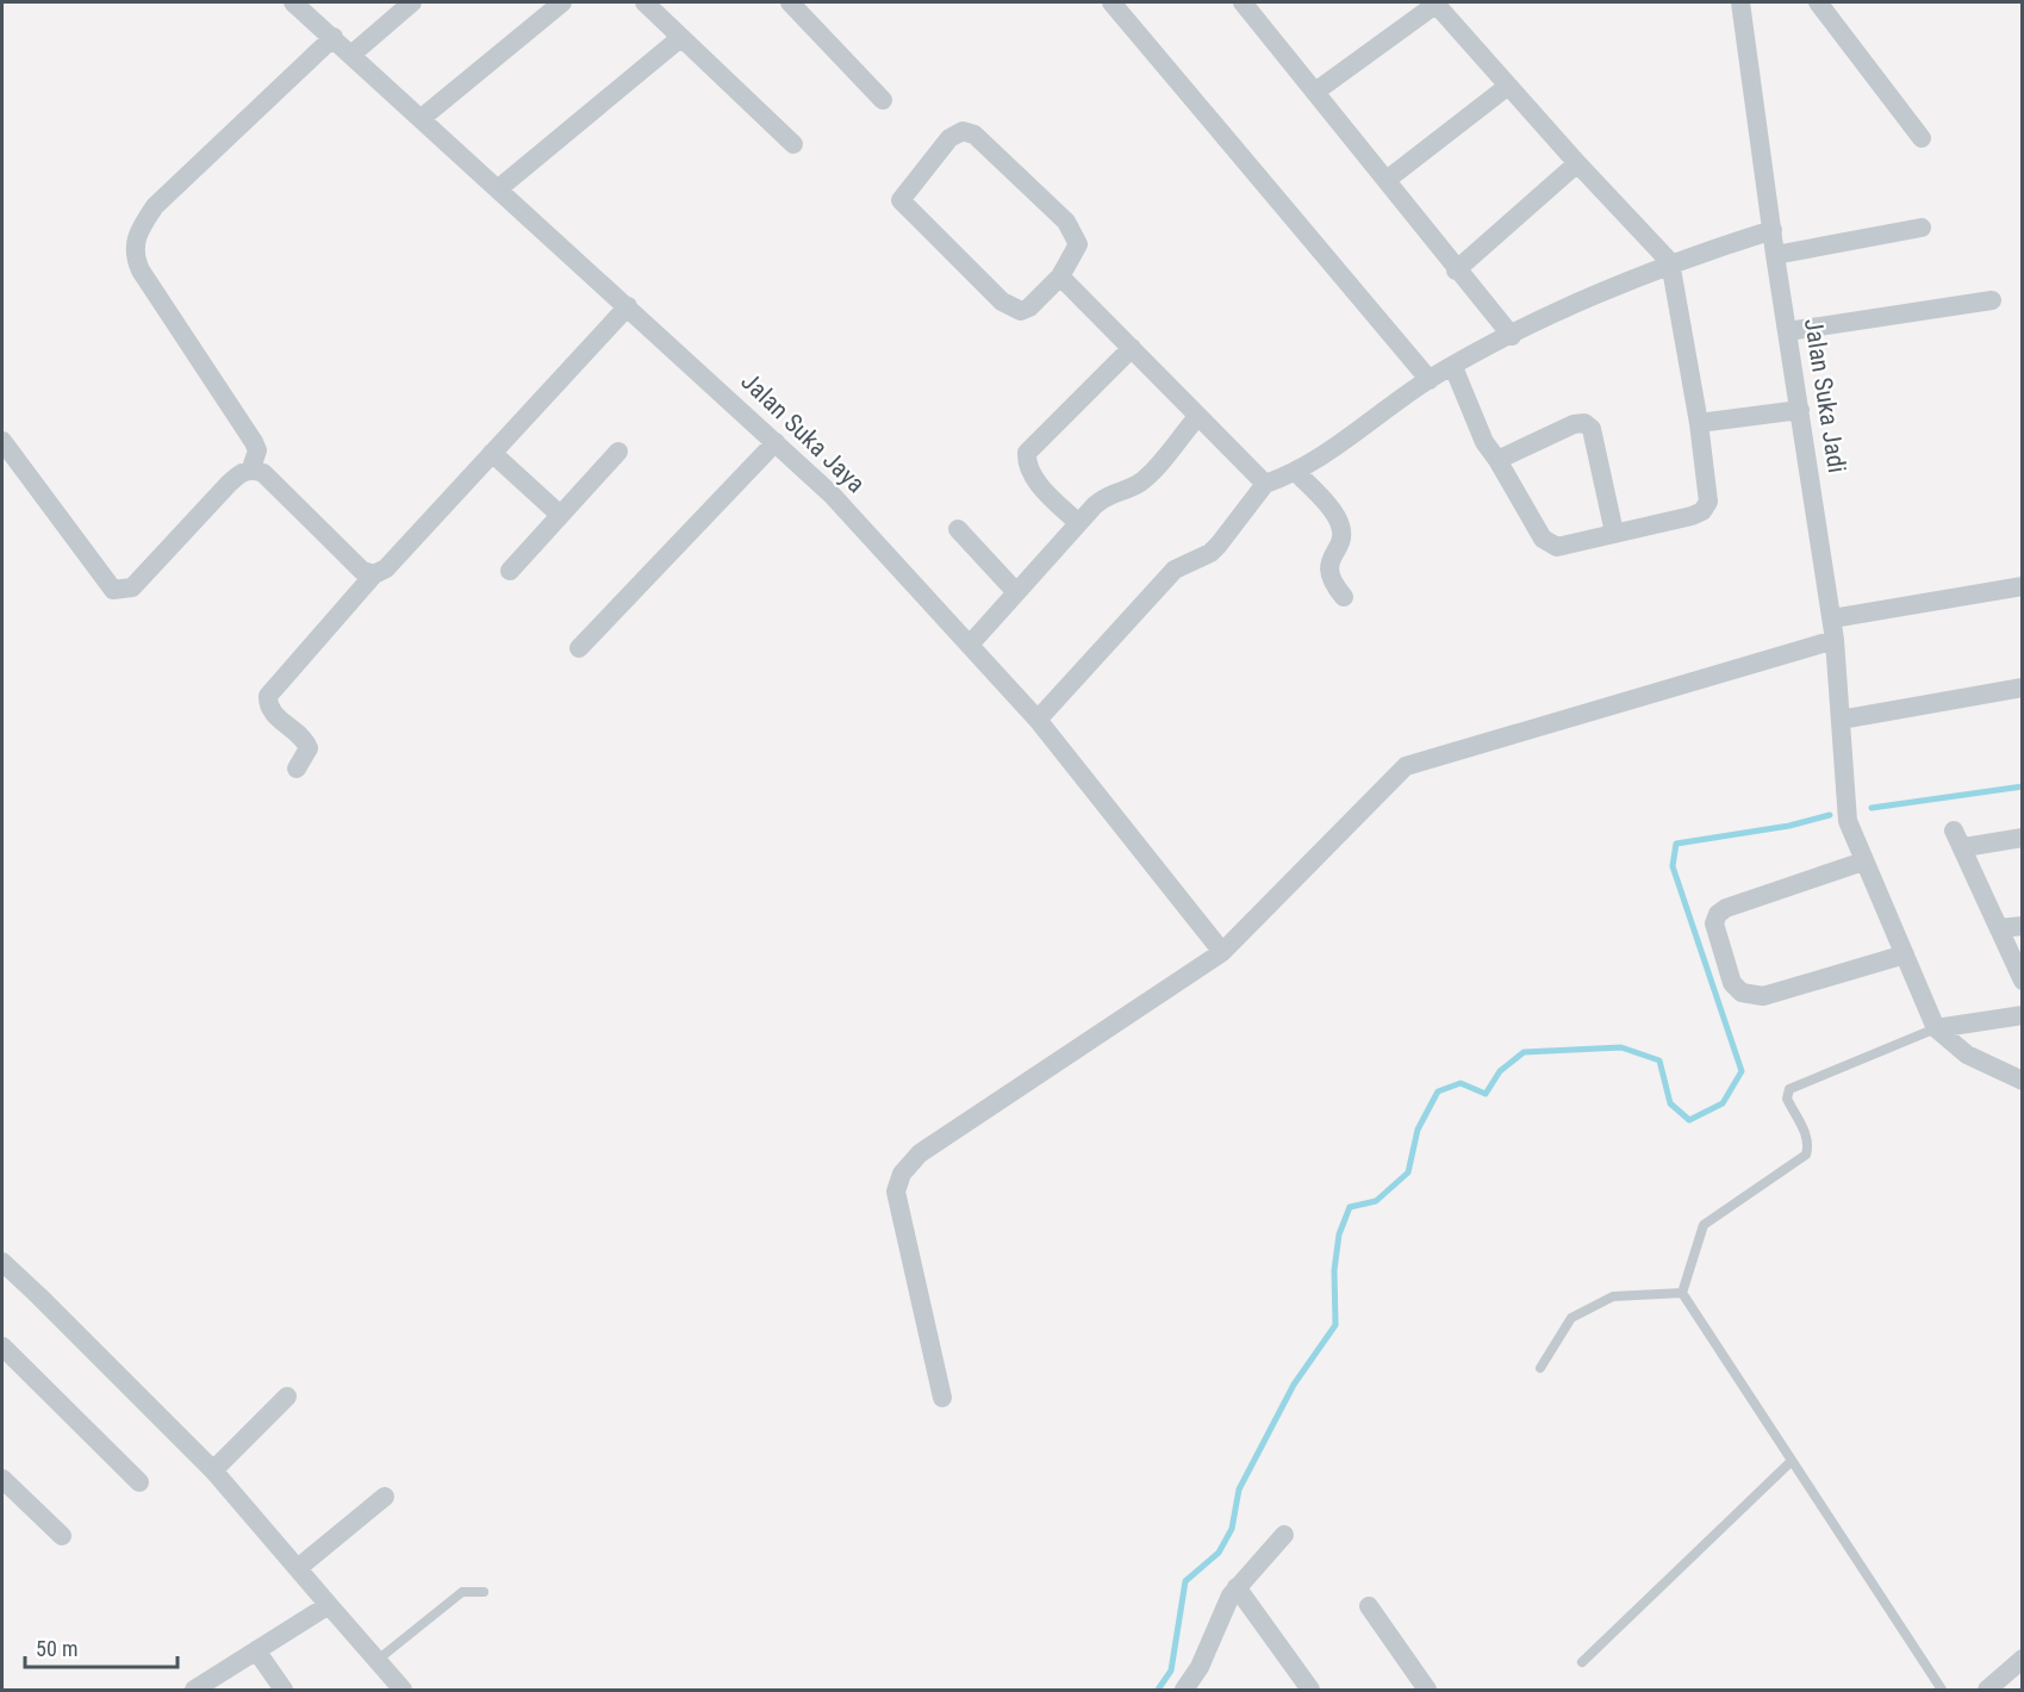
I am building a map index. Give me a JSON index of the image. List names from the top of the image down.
{
  "streets": {
    "street": ["Jalan Suka Jadi", "Jalan Suka Jaya"]
  },
  "scale_bar": "50 m"
}
